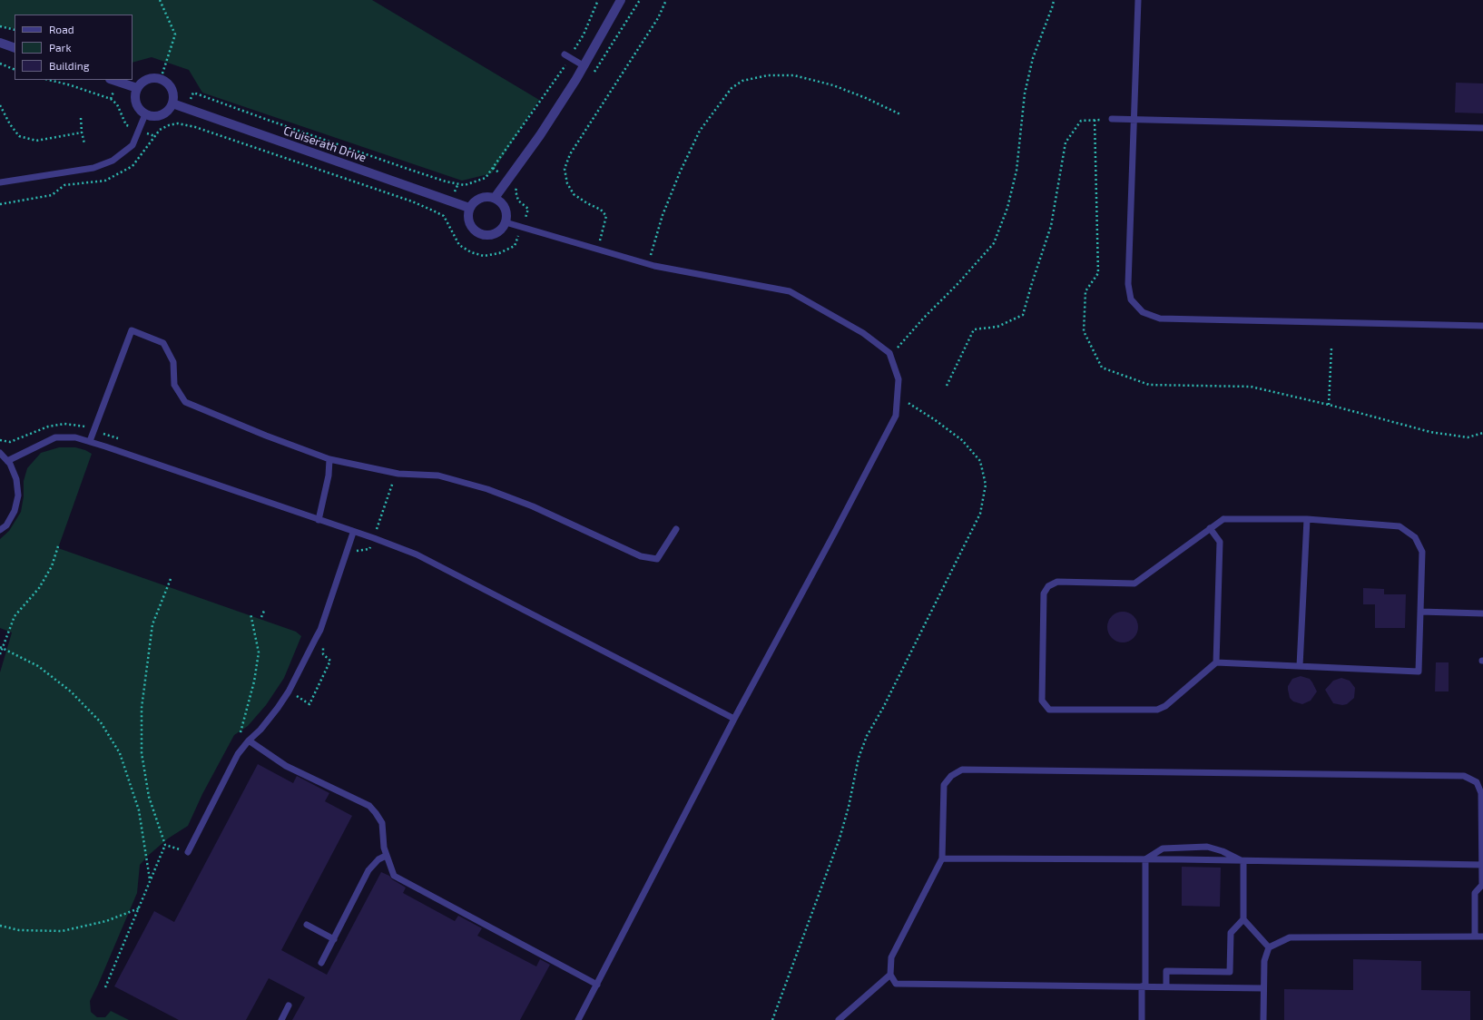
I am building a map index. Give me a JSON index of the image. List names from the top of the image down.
{
  "streets": {
    "street": ["Cruiserath Drive"]
  },
  "legend": ["Road", "Park", "Building"]
}
